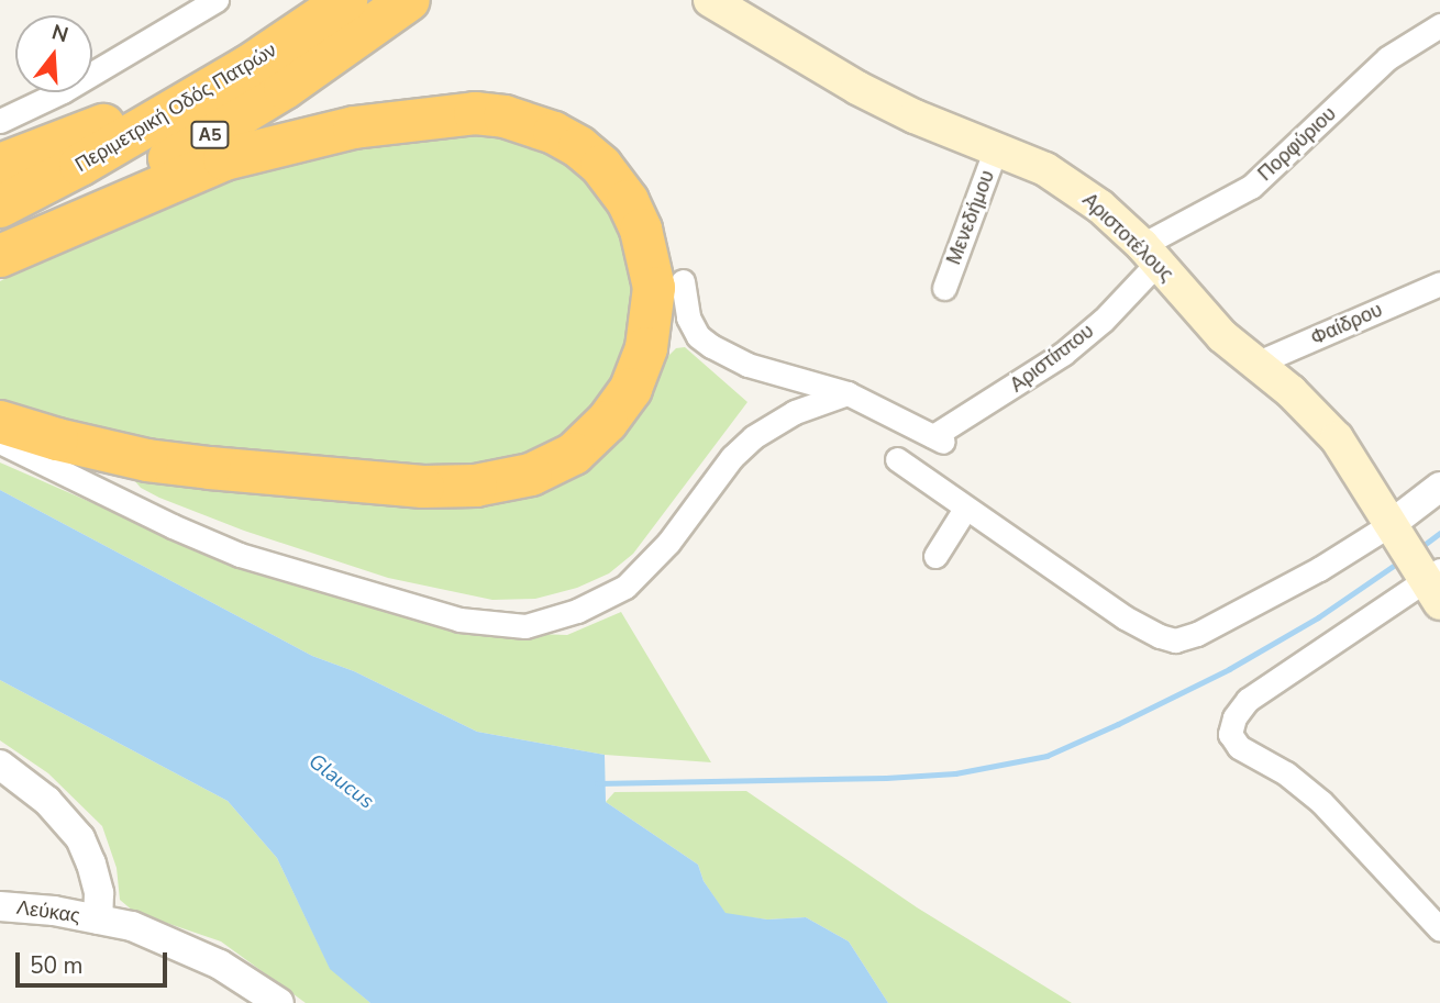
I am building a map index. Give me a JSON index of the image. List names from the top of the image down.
{
  "streets": {
    "highway": ["Περιμετρική Οδός Πατρών", "Α5"],
    "main road": ["Αριστοτέλους"],
    "street": [
      "Πορφύριου",
      "Μενεδήμου",
      "Φαίδρου",
      "Αριστίππου",
      "Λεύκας"
    ]
  },
  "crossings": [
    ["Πορφύριου", "Αριστοτέλους"],
    ["Πορφύριου", "Αριστίππου"],
    ["Μενεδήμου", "Αριστοτέλους"],
    ["Αριστοτέλους", "Φαίδρου"],
    ["Αριστοτέλους", "Αριστίππου"]
  ],
  "water": ["Glaucus"],
  "scale_bar": "50 m",
  "north": "top"
}
